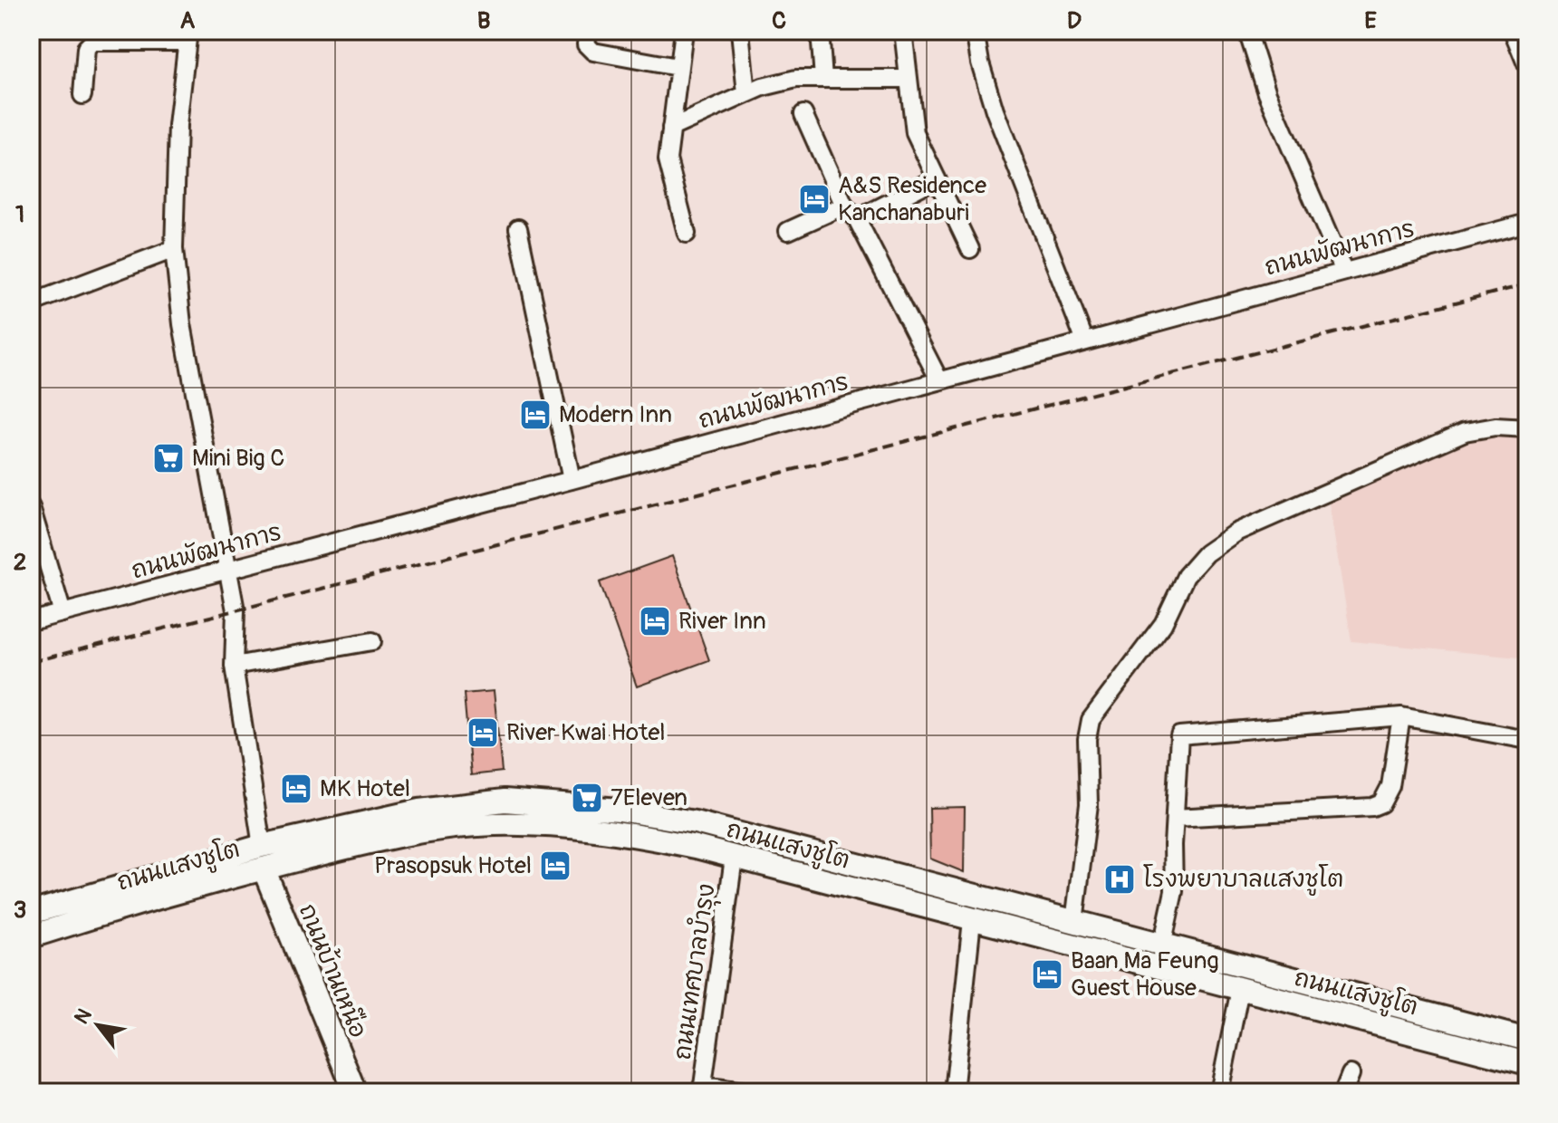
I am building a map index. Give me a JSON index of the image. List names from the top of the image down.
{
  "streets": {
    "main road": ["ถนนแสงชูโต", "ถนนบ้านเหนือ"],
    "street": ["ถนนพัฒนาการ", "ถนนเทศบาลบำรุง"]
  },
  "crossings": [
    ["ถนนแสงชูโต", "ถนนบ้านเหนือ"],
    ["ถนนแสงชูโต", "ถนนเทศบาลบำรุง"]
  ],
  "places": {
    "hotel": [
      "A&S Residence Kanchanaburi",
      "Modern Inn",
      "River Inn",
      "River Kwai Hotel",
      "MK Hotel",
      "Prasopsuk Hotel",
      "Baan Ma Feung Guest House"
    ],
    "supermarket": ["Mini Big C", "7Eleven"],
    "hospital": ["โรงพยาบาลแสงชูโต"]
  },
  "north": "top left",
  "grid": {
    "columns": [
      "A",
      "B",
      "C",
      "D",
      "E"
    ],
    "rows": ["1", "2", "3"]
  }
}
